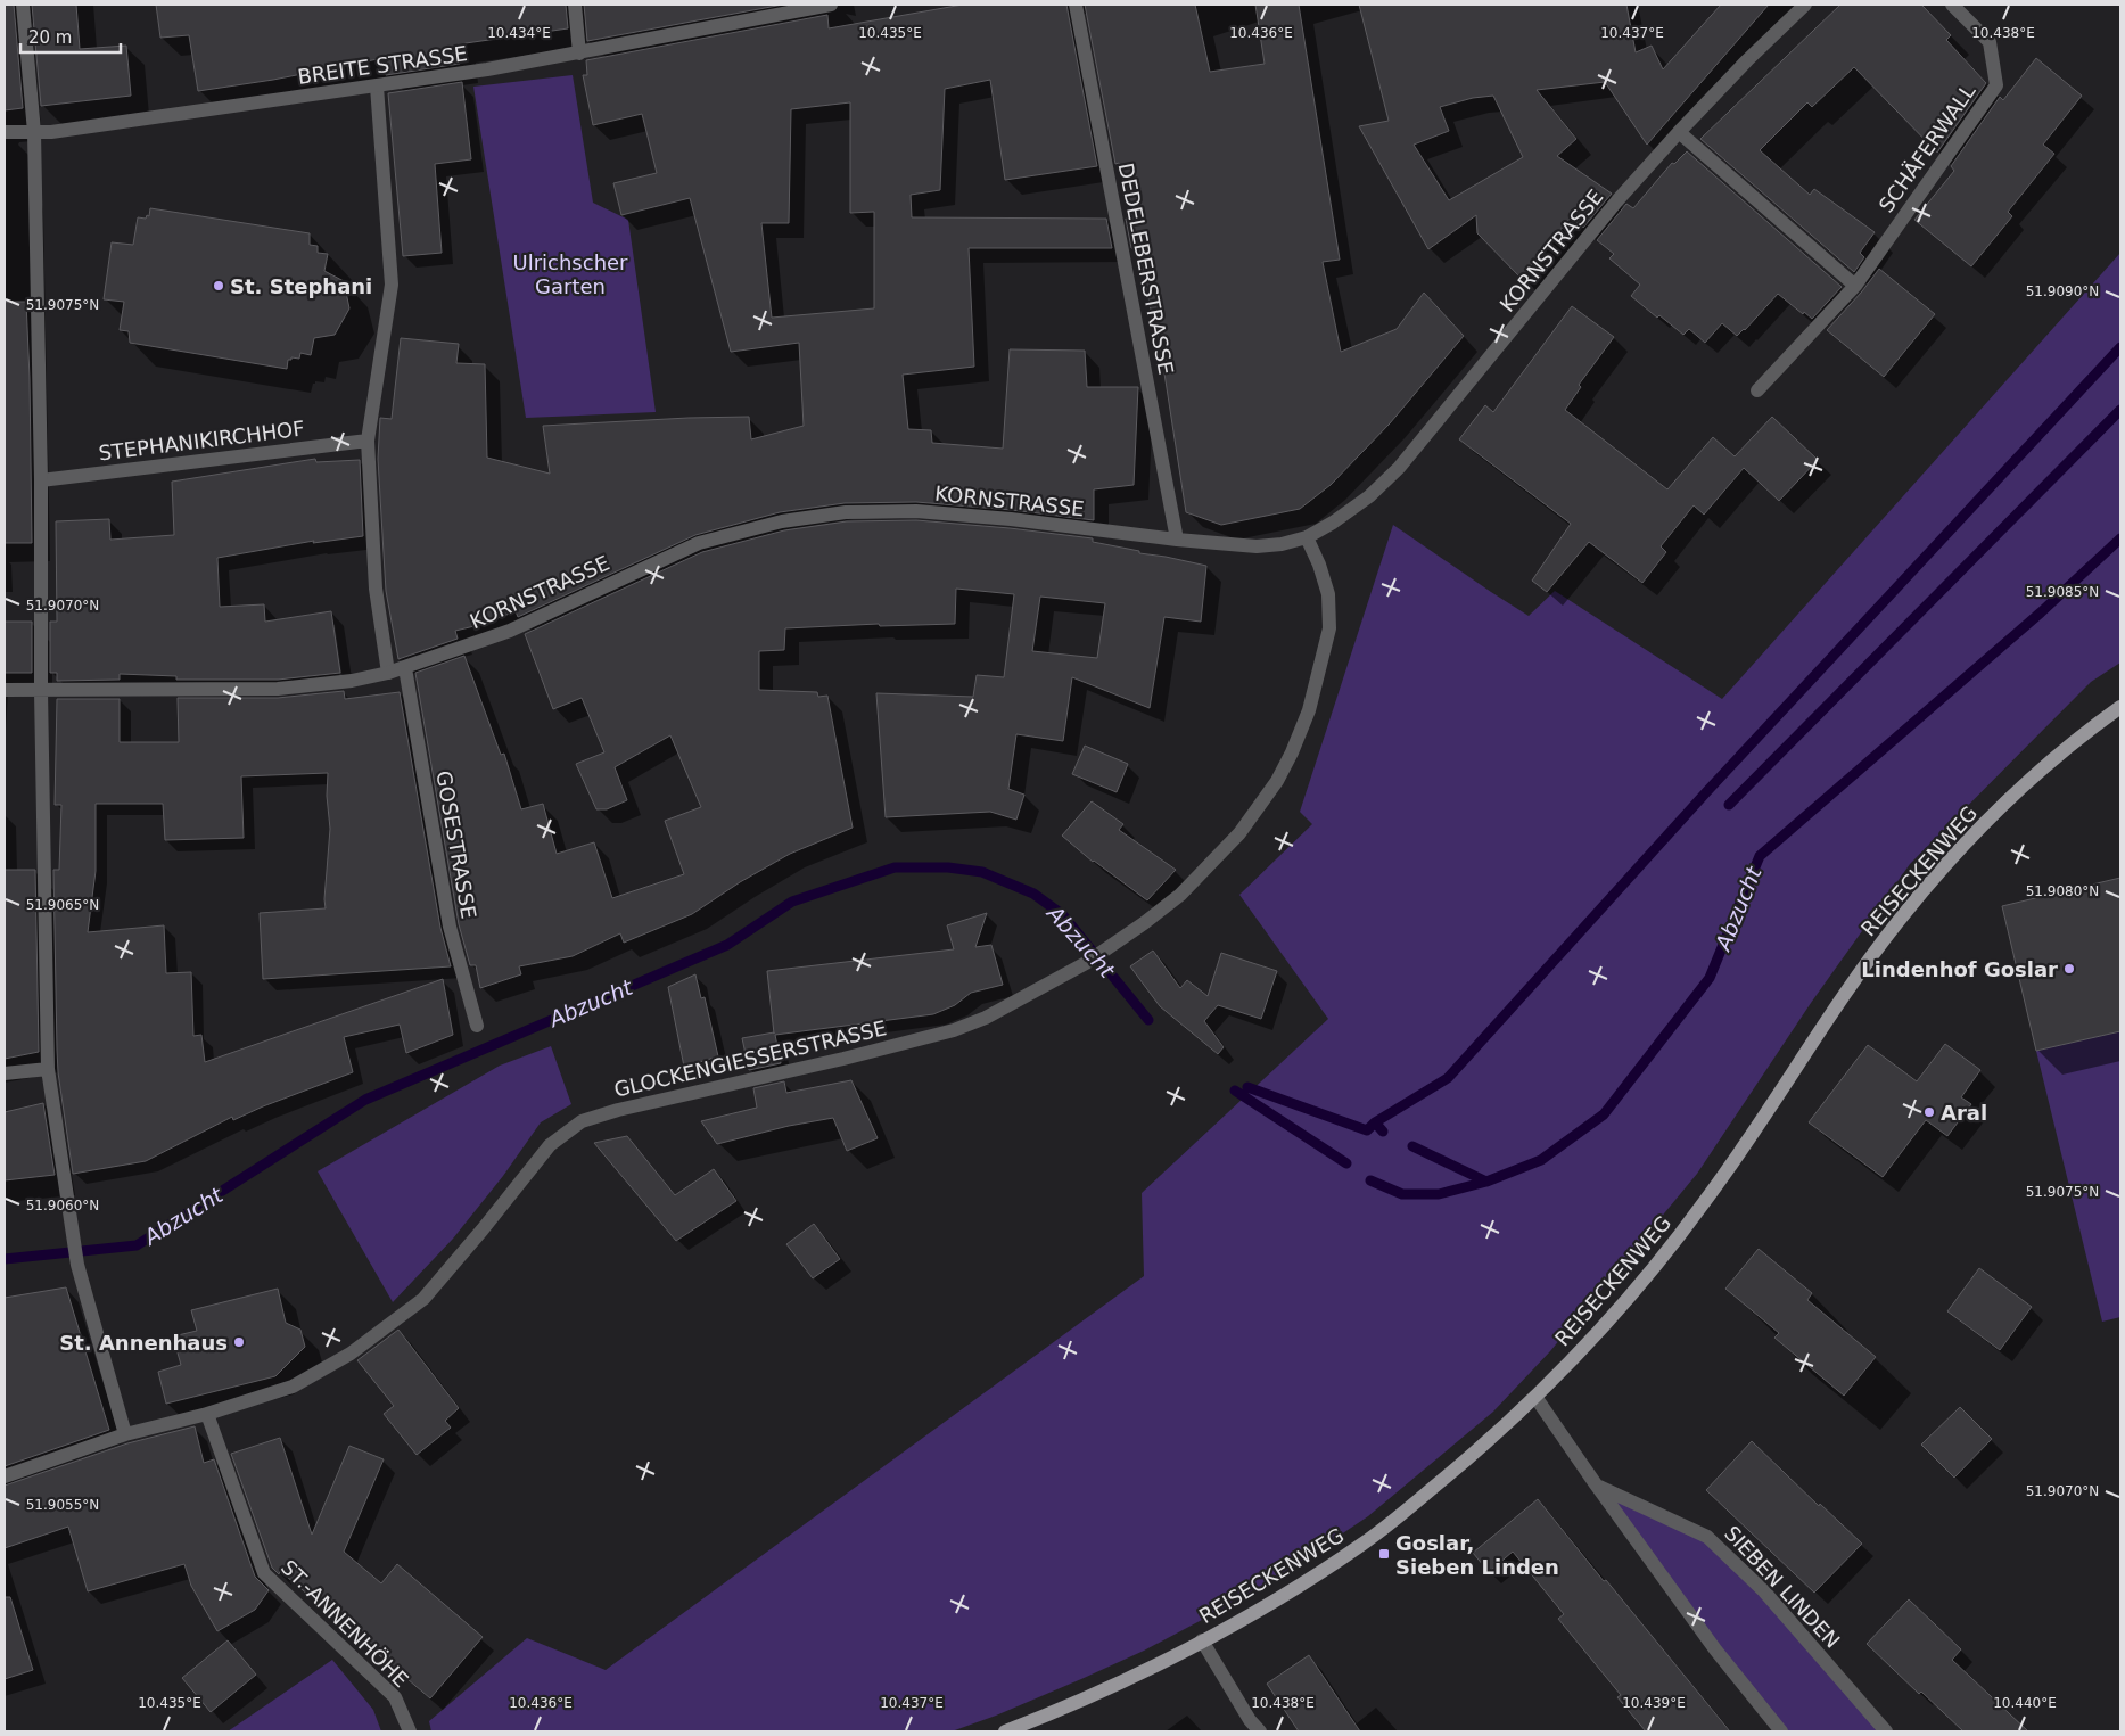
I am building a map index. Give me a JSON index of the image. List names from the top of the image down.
{
  "streets": {
    "main road": ["REISECKENWEG"],
    "street": [
      "BREITE STRASSE",
      "SCHÄFERWALL",
      "KORNSTRASSE",
      "DEDELEBERSTRASSE",
      "STEPHANIKIRCHHOF",
      "GOSESTRASSE",
      "GLOCKENGIESSERSTRASSE",
      "SIEBEN LINDEN",
      "ST.-ANNENHÖHE"
    ]
  },
  "crossings": [
    ["KORNSTRASSE", "DEDELEBERSTRASSE"],
    ["KORNSTRASSE", "GOSESTRASSE"],
    ["KORNSTRASSE", "GLOCKENGIESSERSTRASSE"],
    ["GLOCKENGIESSERSTRASSE", "ST.-ANNENHÖHE"]
  ],
  "water": ["Abzucht"],
  "parks": ["Ulrichscher Garten"],
  "places": {
    "other": [
      "St. Stephani",
      "Lindenhof Goslar",
      "Aral",
      "St. Annenhaus"
    ],
    "transit": ["Goslar, Sieben Linden"]
  },
  "scale_bar": "20 m",
  "coordinates": [
    "10.434°E",
    "10.435°E",
    "10.436°E",
    "10.437°E",
    "10.438°E",
    "51.9090°N",
    "51.9075°N",
    "51.9085°N",
    "51.9070°N",
    "51.9080°N",
    "51.9065°N",
    "51.9060°N",
    "51.9055°N",
    "10.439°E",
    "10.440°E"
  ]
}
